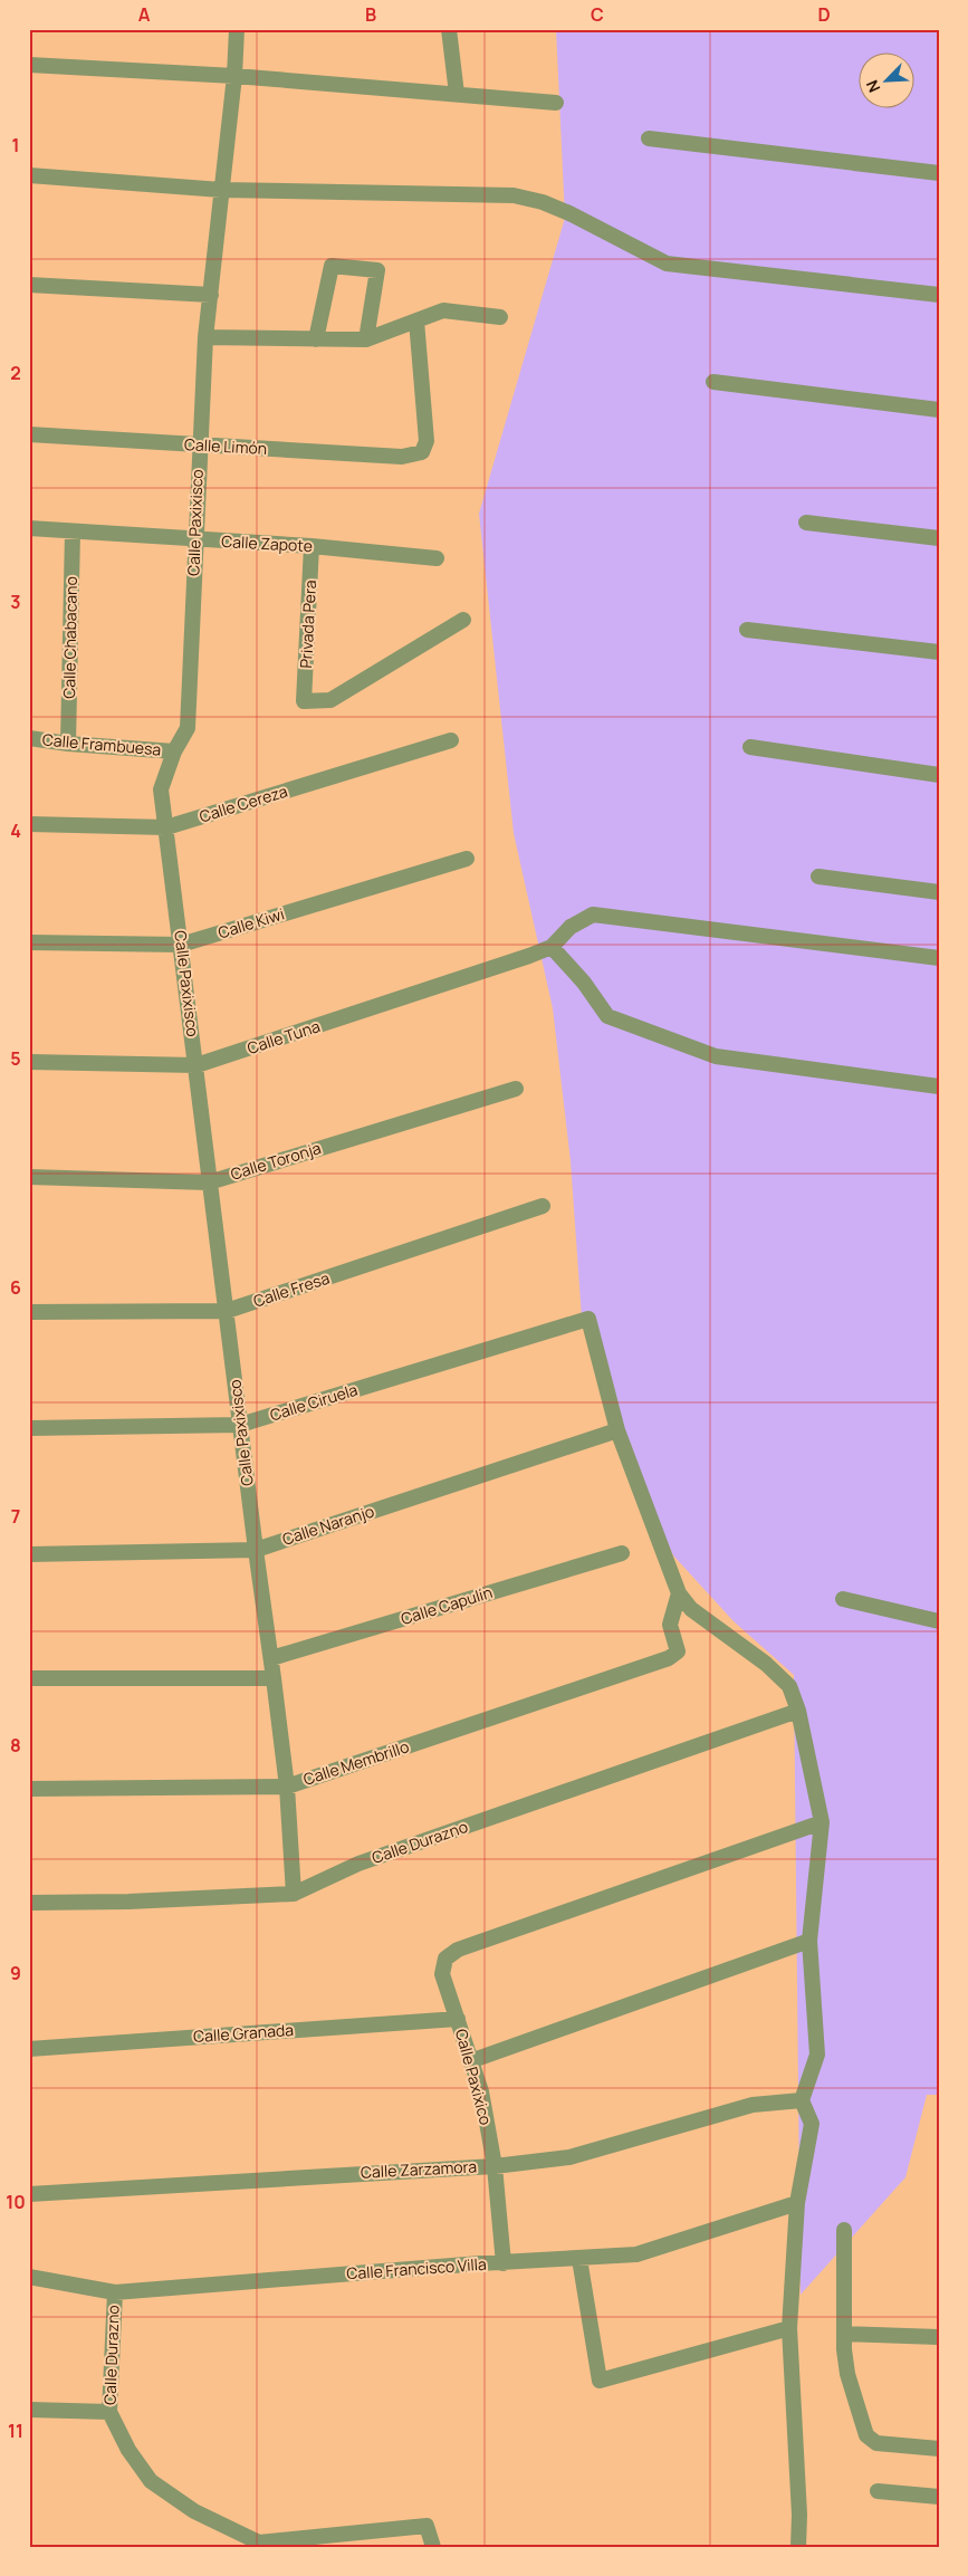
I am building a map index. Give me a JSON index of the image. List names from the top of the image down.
{
  "streets": {
    "street": [
      "Calle Limón",
      "Calle Paxixisco",
      "Calle Zapote",
      "Privada Pera",
      "Calle Chabacano",
      "Calle Frambuesa",
      "Calle Cereza",
      "Calle Kiwi",
      "Calle Tuna",
      "Calle Toronja",
      "Calle Fresa",
      "Calle Ciruela",
      "Calle Naranjo",
      "Calle Capulín",
      "Calle Membrillo",
      "Calle Durazno",
      "Calle Granada",
      "Calle Paxixico",
      "Calle Zarzamora",
      "Calle Francisco Villa"
    ]
  },
  "crossings": [
    ["Calle Limón", "Calle Paxixisco"],
    ["Calle Paxixisco", "Calle Zapote"],
    ["Calle Paxixisco", "Calle Frambuesa"],
    ["Calle Paxixisco", "Calle Cereza"],
    ["Calle Paxixisco", "Calle Kiwi"],
    ["Calle Paxixisco", "Calle Tuna"],
    ["Calle Paxixisco", "Calle Toronja"],
    ["Calle Paxixisco", "Calle Fresa"],
    ["Calle Paxixisco", "Calle Ciruela"],
    ["Calle Paxixisco", "Calle Naranjo"],
    ["Calle Paxixisco", "Calle Capulín"],
    ["Calle Paxixisco", "Calle Membrillo"],
    ["Calle Paxixisco", "Calle Durazno"],
    ["Calle Zapote", "Privada Pera"],
    ["Calle Zapote", "Calle Chabacano"],
    ["Calle Chabacano", "Calle Frambuesa"],
    ["Calle Ciruela", "Calle Naranjo"],
    ["Calle Durazno", "Calle Francisco Villa"],
    ["Calle Granada", "Calle Paxixico"],
    ["Calle Paxixico", "Calle Zarzamora"],
    ["Calle Paxixico", "Calle Francisco Villa"]
  ],
  "north": "bottom left",
  "grid": {
    "columns": [
      "A",
      "B",
      "C",
      "D"
    ],
    "rows": [
      "1",
      "2",
      "3",
      "4",
      "5",
      "6",
      "7",
      "8",
      "9",
      "10",
      "11"
    ]
  }
}
